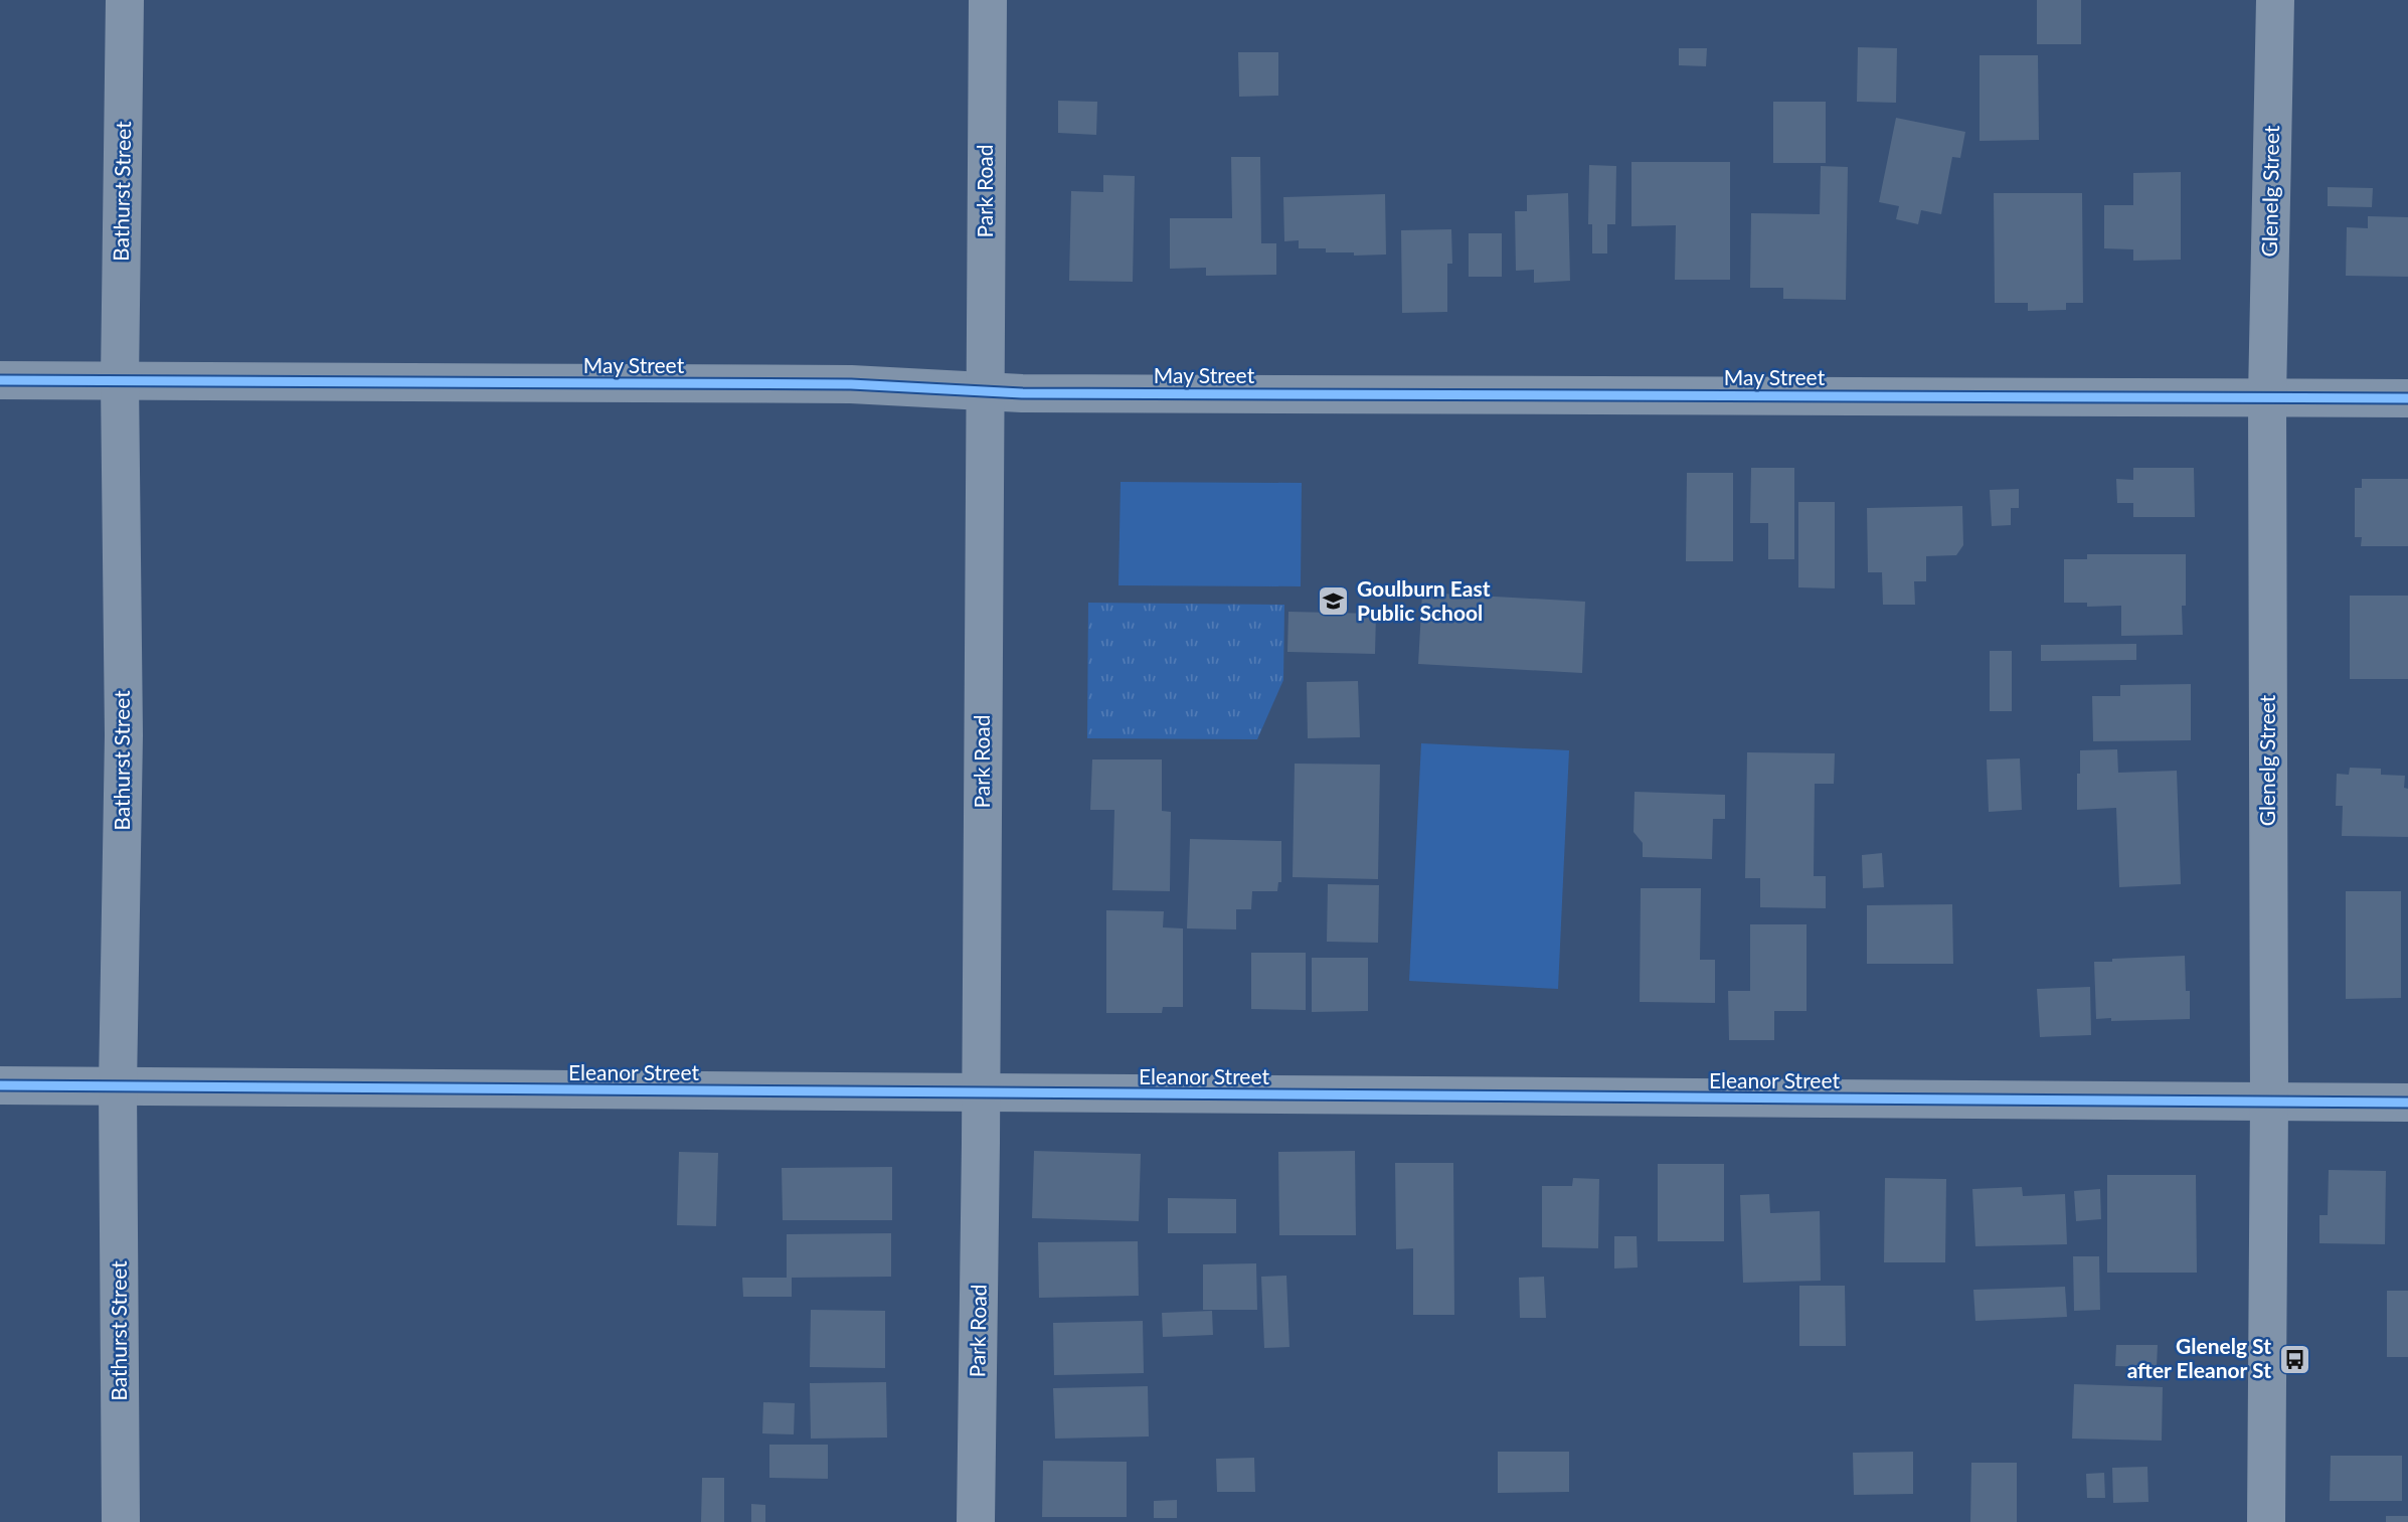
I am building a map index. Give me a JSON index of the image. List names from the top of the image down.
{
  "streets": {
    "street": [
      "Bathurst Street",
      "Park Road",
      "Glenelg Street",
      "May Street",
      "Eleanor Street"
    ]
  },
  "crossings": [
    ["Bathurst Street", "May Street"],
    ["Bathurst Street", "Eleanor Street"],
    ["Park Road", "May Street"],
    ["Park Road", "Eleanor Street"],
    ["Glenelg Street", "May Street"],
    ["Glenelg Street", "Eleanor Street"]
  ],
  "places": {
    "school or university": ["Goulburn East Public School"],
    "bus stop": ["Glenelg St after Eleanor St"]
  }
}
